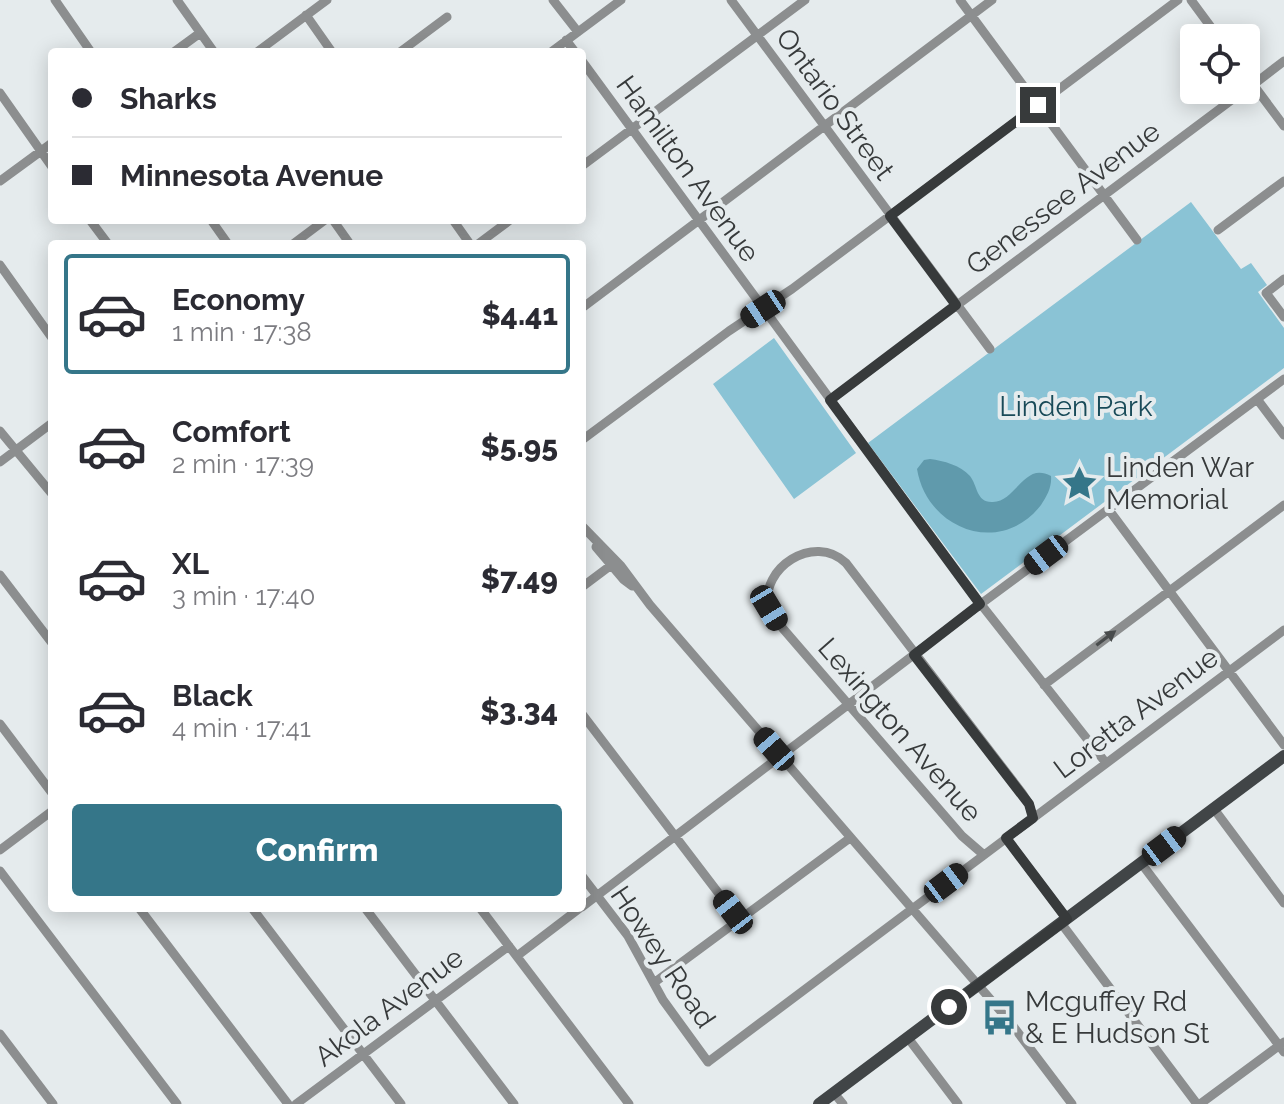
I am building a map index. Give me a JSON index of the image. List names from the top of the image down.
{
  "streets": {
    "street": [
      "Ontario Street",
      "Hamilton Avenue",
      "Genessee Avenue",
      "Loretta Avenue",
      "Lexington Avenue",
      "Howey Road",
      "Akola Avenue"
    ]
  },
  "crossings": [
    ["Ontario Street", "Genessee Avenue"],
    ["Hamilton Avenue", "Genessee Avenue"],
    ["Hamilton Avenue", "Loretta Avenue"],
    ["Loretta Avenue", "Lexington Avenue"],
    ["Loretta Avenue", "Howey Road"]
  ],
  "parks": ["Linden Park"],
  "places": {
    "place": ["Linden War Memorial"],
    "bus stop": ["Mcguffey Rd & E Hudson St"]
  },
  "page": {
    "banner": ["Sharks", "Minnesota Avenue"],
    "list": [
      {
        "name": "Economy",
        "note": "1 min · 17:38",
        "value": "$4.41"
      },
      {
        "name": "Comfort",
        "note": "2 min · 17:39",
        "value": "$5.95"
      },
      {
        "name": "XL",
        "note": "3 min · 17:40",
        "value": "$7.49"
      },
      {
        "name": "Black",
        "note": "4 min · 17:41",
        "value": "$3.34"
      }
    ],
    "buttons": "Confirm"
  }
}
